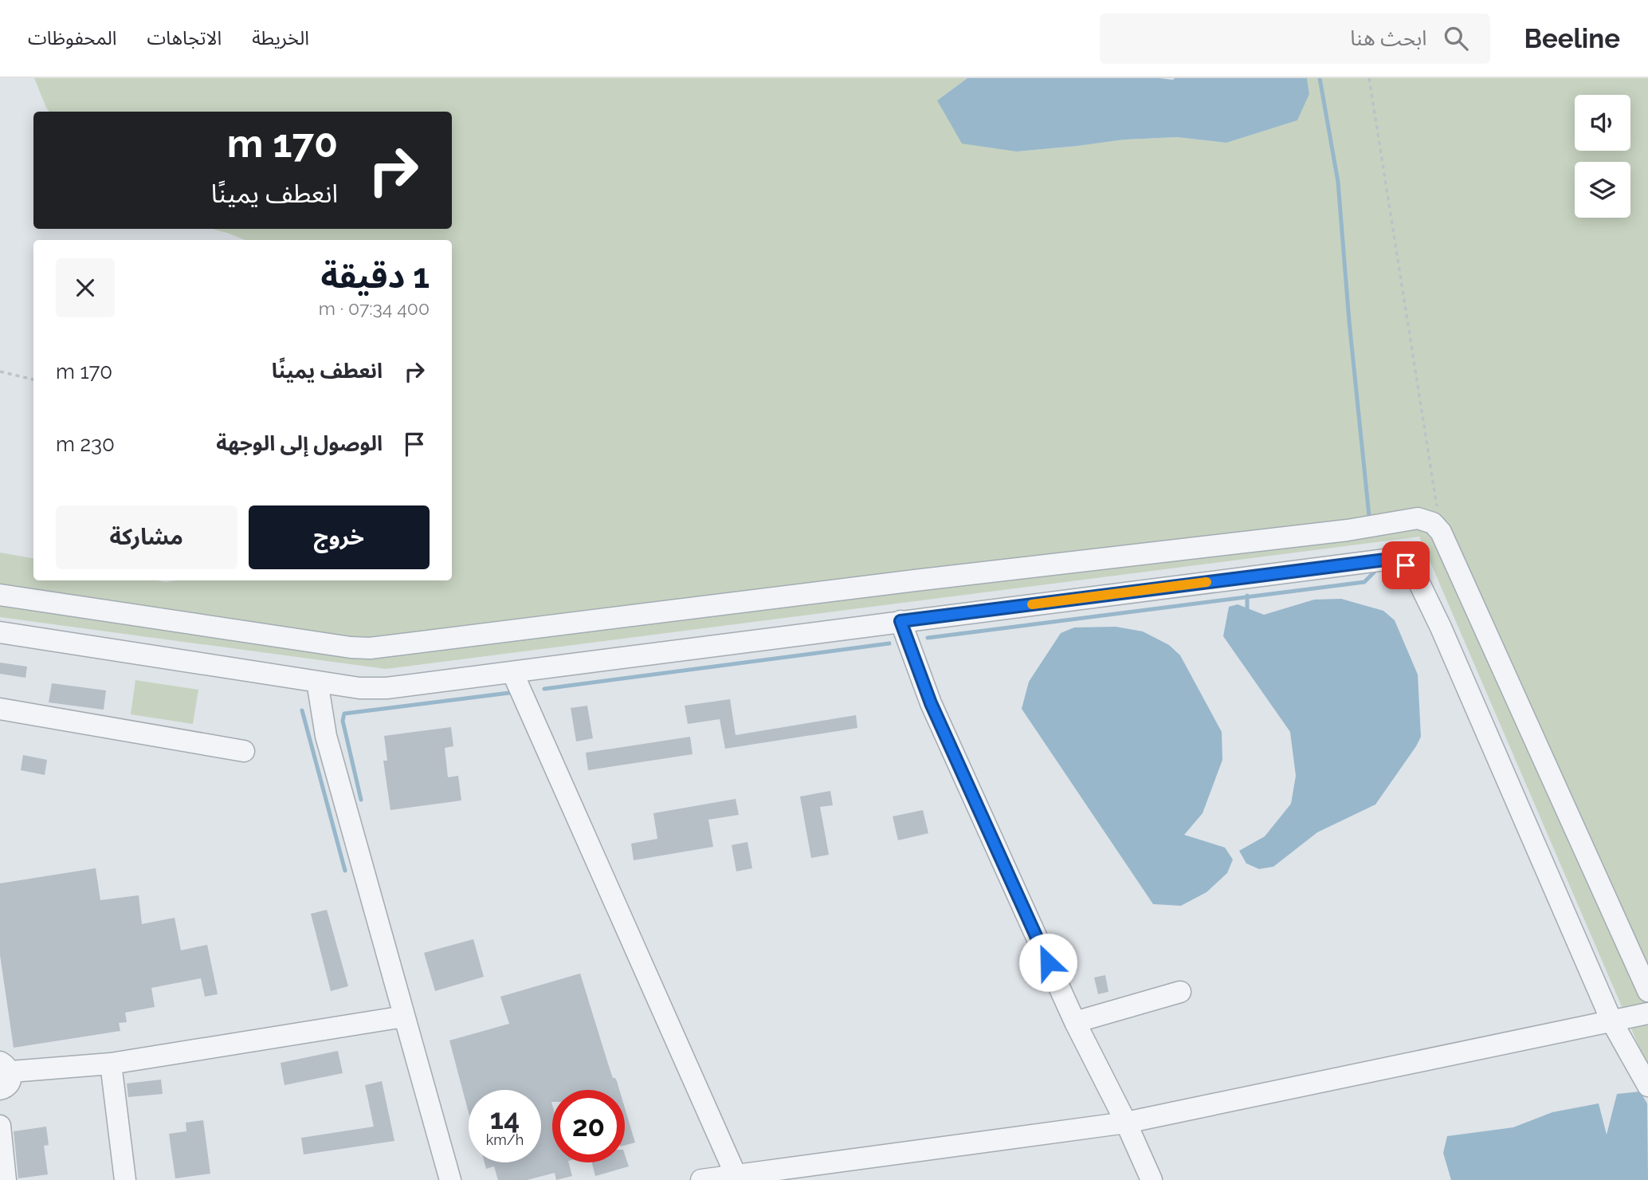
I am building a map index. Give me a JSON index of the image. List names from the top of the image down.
{
  "page": {
    "header": "Beeline",
    "search": "ابحث هنا",
    "nav": ["الخريطة", "الاتجاهات", "المحفوظات"],
    "turn": ["170 m", "انعطف يمينًا"],
    "heading": ["1 دقيقة", "400 m · 07:34"],
    "list": [
      {
        "name": "انعطف يمينًا",
        "value": "170 m"
      },
      {
        "name": "الوصول إلى الوجهة",
        "value": "230 m"
      }
    ],
    "buttons": ["خروج", "مشاركة"],
    "speed": "14 km/h",
    "limit": "20"
  }
}
